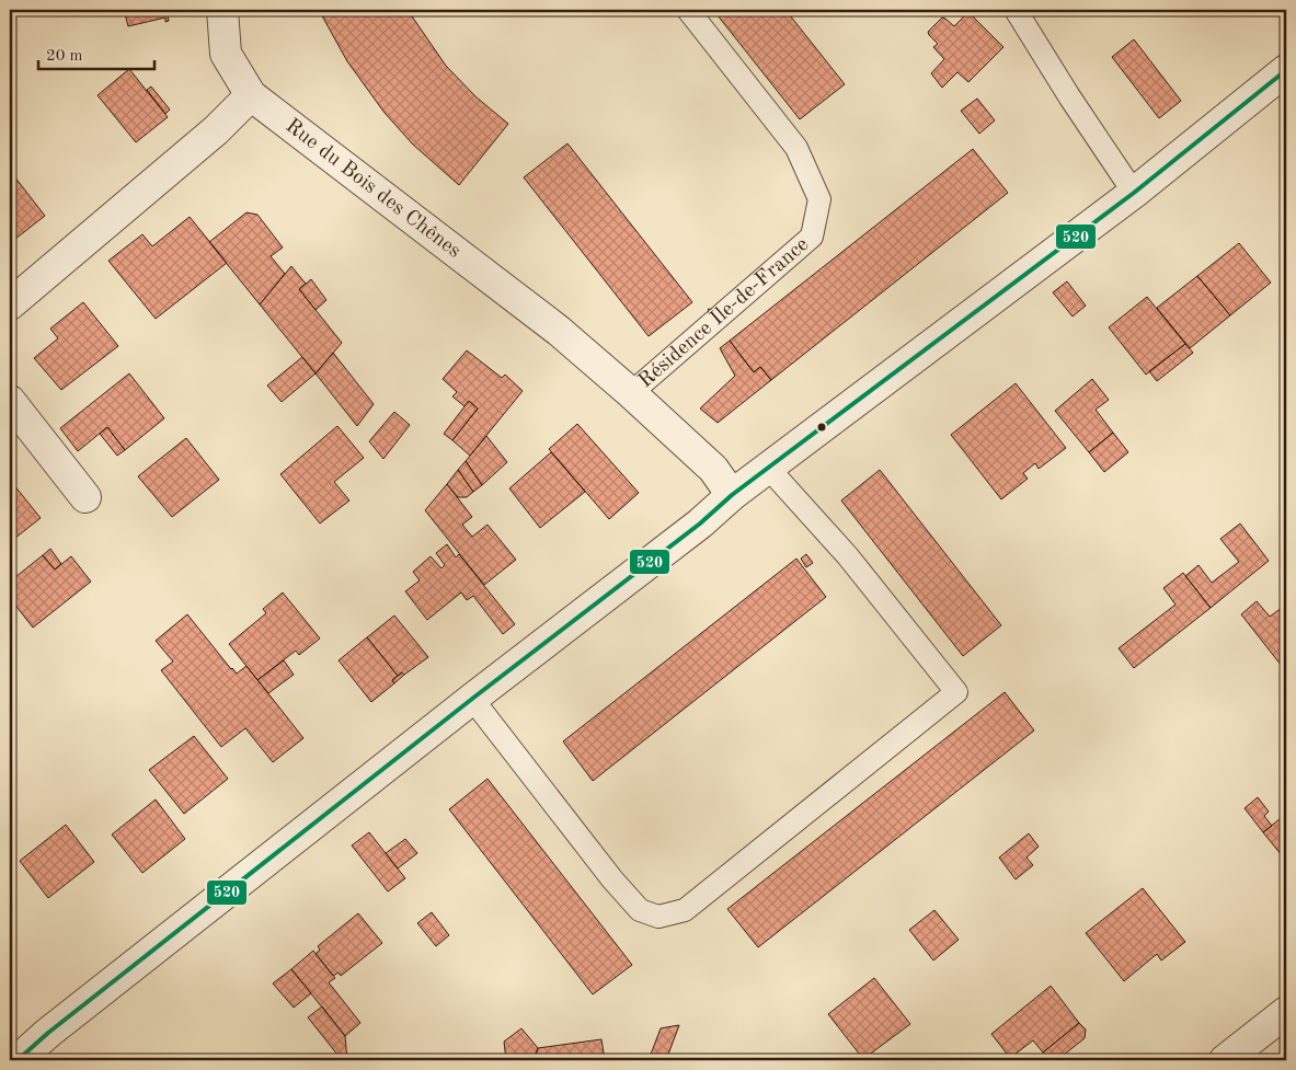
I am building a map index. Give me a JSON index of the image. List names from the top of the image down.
{
  "streets": {
    "street": ["Rue du Bois des Chênes"],
    "lane": ["Résidence Île-de-France"]
  },
  "crossings": [
    ["Rue du Bois des Chênes", "Résidence Île-de-France"]
  ],
  "lines": ["transit line 520"],
  "scale_bar": "20 m"
}
